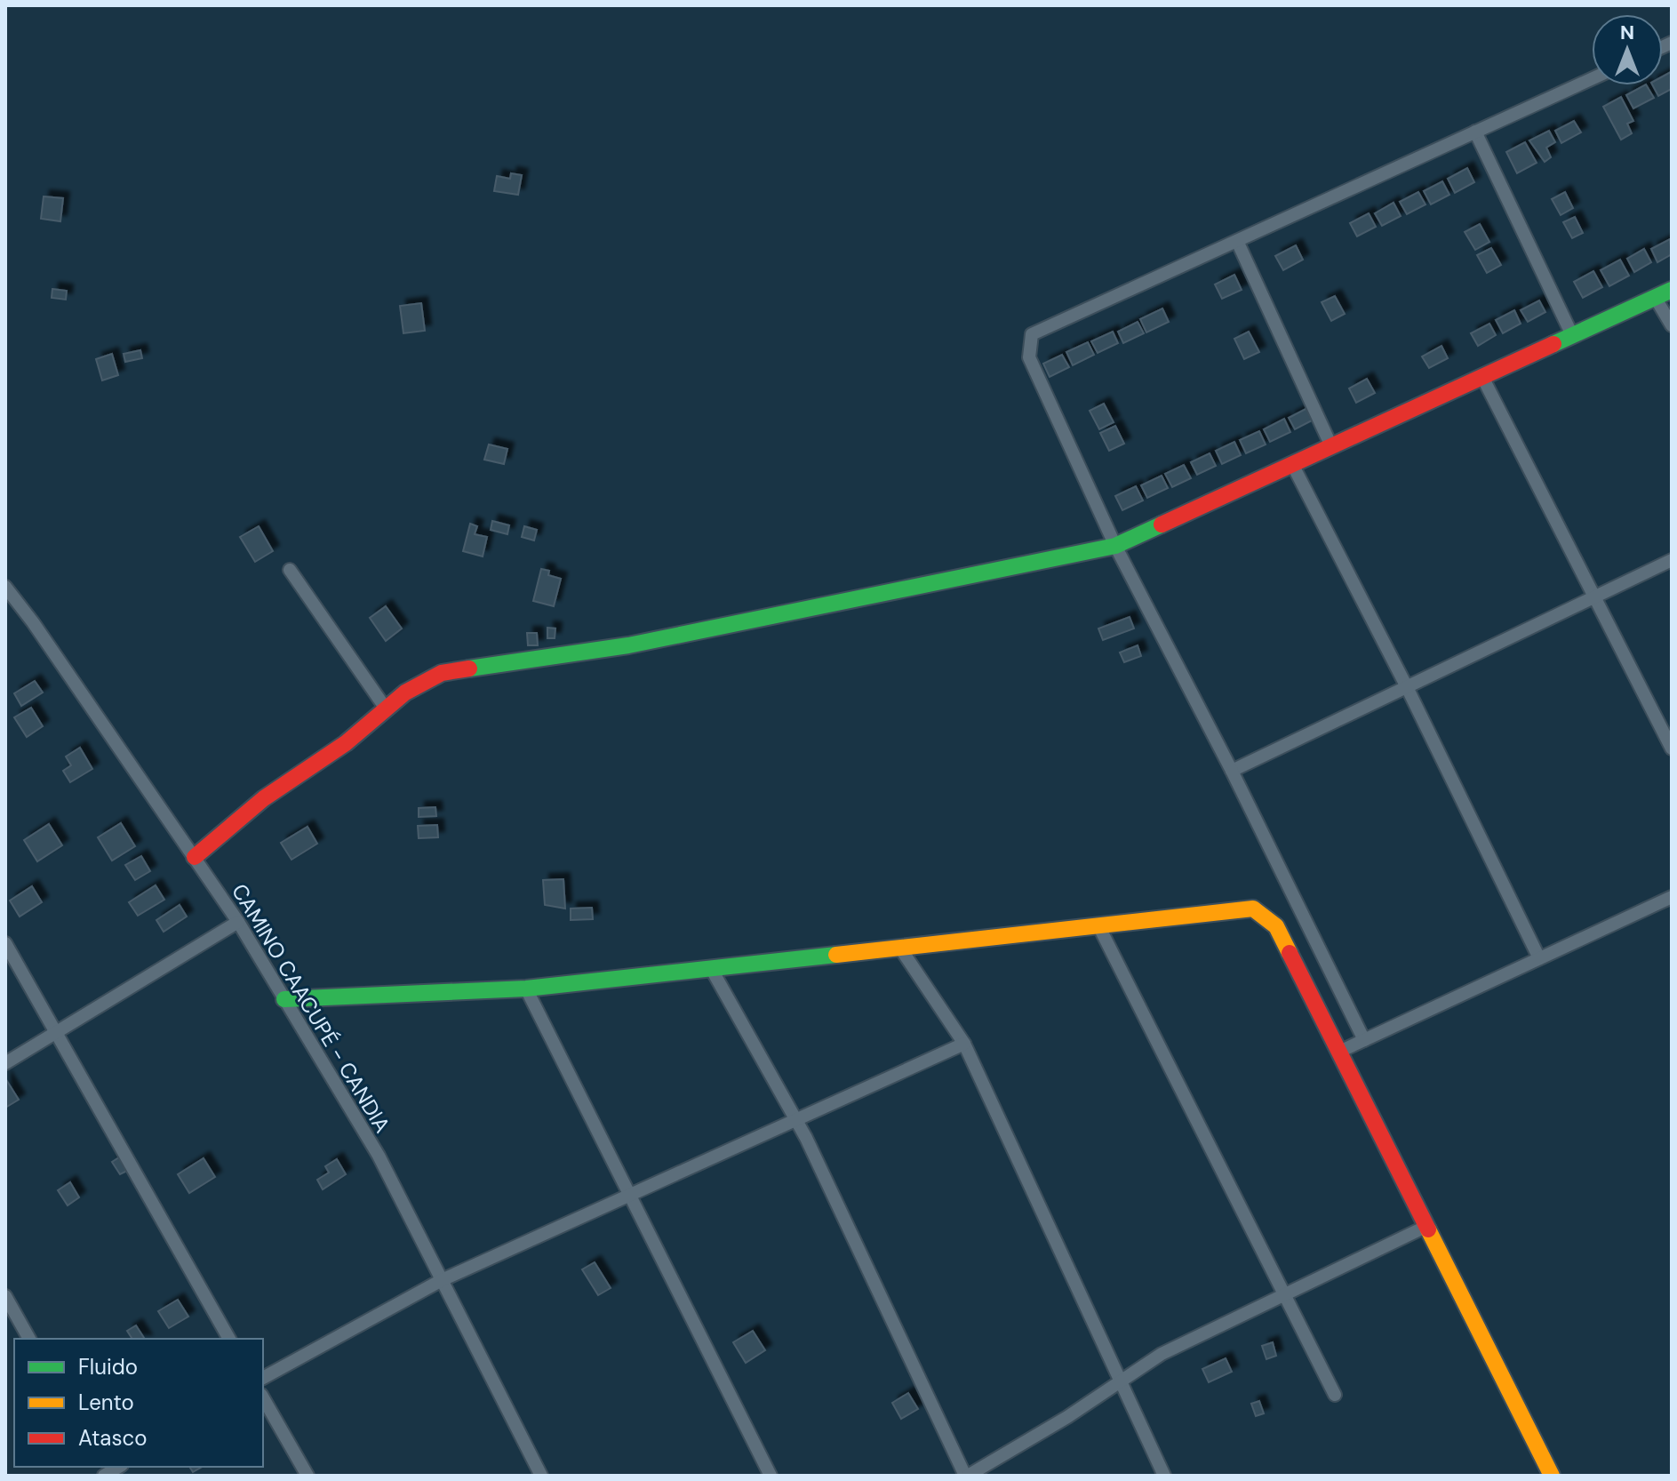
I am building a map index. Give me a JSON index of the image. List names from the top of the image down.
{
  "streets": {
    "street": ["CAMINO CAACUPÉ - CANDIA"]
  },
  "legend": ["Fluido", "Lento", "Atasco"],
  "north": "top"
}
